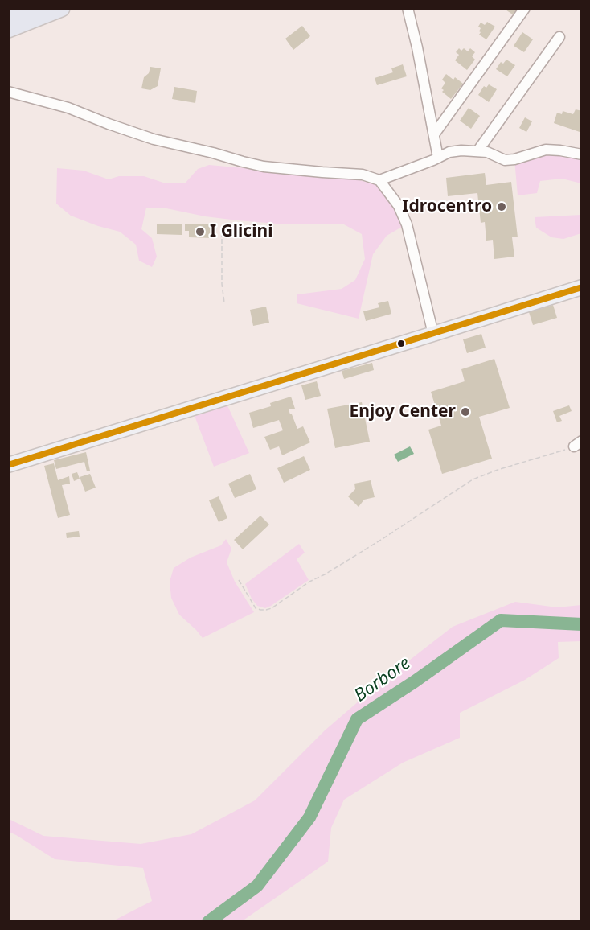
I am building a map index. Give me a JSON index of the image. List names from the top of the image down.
{
  "water": ["Borbore"],
  "places": ["Idrocentro", "I Glicini", "Enjoy Center"]
}
